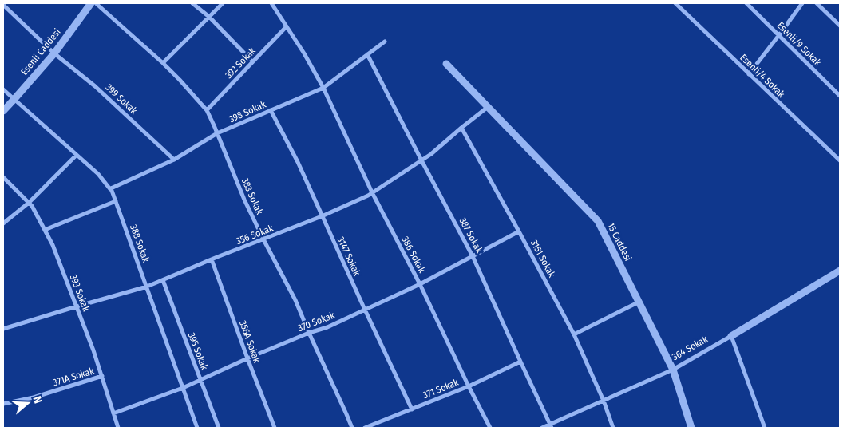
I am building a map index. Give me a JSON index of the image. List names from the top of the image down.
{
  "streets": {
    "street": [
      "Esenli/9 Sokak",
      "Esenli Caddesi",
      "392 Sokak",
      "Esenli/4 Sokak",
      "399 Sokak",
      "398 Sokak",
      "383 Sokak",
      "356 Sokak",
      "387 Sokak",
      "15 Caddesi",
      "388 Sokak",
      "386 Sokak",
      "3147 Sokak",
      "3151 Sokak",
      "393 Sokak",
      "370 Sokak",
      "356A Sokak",
      "364 Sokak",
      "395 Sokak",
      "371A Sokak",
      "371 Sokak"
    ]
  },
  "crossings": [
    ["Esenli Caddesi", "399 Sokak"],
    ["Esenli Caddesi", "388 Sokak"],
    ["392 Sokak", "383 Sokak"],
    ["392 Sokak", "386 Sokak"],
    ["399 Sokak", "398 Sokak"],
    ["398 Sokak", "383 Sokak"],
    ["398 Sokak", "387 Sokak"],
    ["398 Sokak", "388 Sokak"],
    ["398 Sokak", "386 Sokak"],
    ["398 Sokak", "3147 Sokak"],
    ["383 Sokak", "356 Sokak"],
    ["383 Sokak", "370 Sokak"],
    ["356 Sokak", "387 Sokak"],
    ["356 Sokak", "15 Caddesi"],
    ["356 Sokak", "388 Sokak"],
    ["356 Sokak", "386 Sokak"],
    ["356 Sokak", "3147 Sokak"],
    ["356 Sokak", "3151 Sokak"],
    ["356 Sokak", "393 Sokak"],
    ["356 Sokak", "356A Sokak"],
    ["356 Sokak", "395 Sokak"],
    ["387 Sokak", "370 Sokak"],
    ["387 Sokak", "364 Sokak"],
    ["387 Sokak", "371 Sokak"],
    ["15 Caddesi", "364 Sokak"],
    ["388 Sokak", "370 Sokak"],
    ["386 Sokak", "370 Sokak"],
    ["386 Sokak", "371 Sokak"],
    ["3147 Sokak", "370 Sokak"],
    ["3147 Sokak", "371 Sokak"],
    ["3151 Sokak", "370 Sokak"],
    ["3151 Sokak", "364 Sokak"],
    ["393 Sokak", "370 Sokak"],
    ["393 Sokak", "371A Sokak"],
    ["370 Sokak", "356A Sokak"],
    ["370 Sokak", "395 Sokak"]
  ],
  "north": "right"
}
